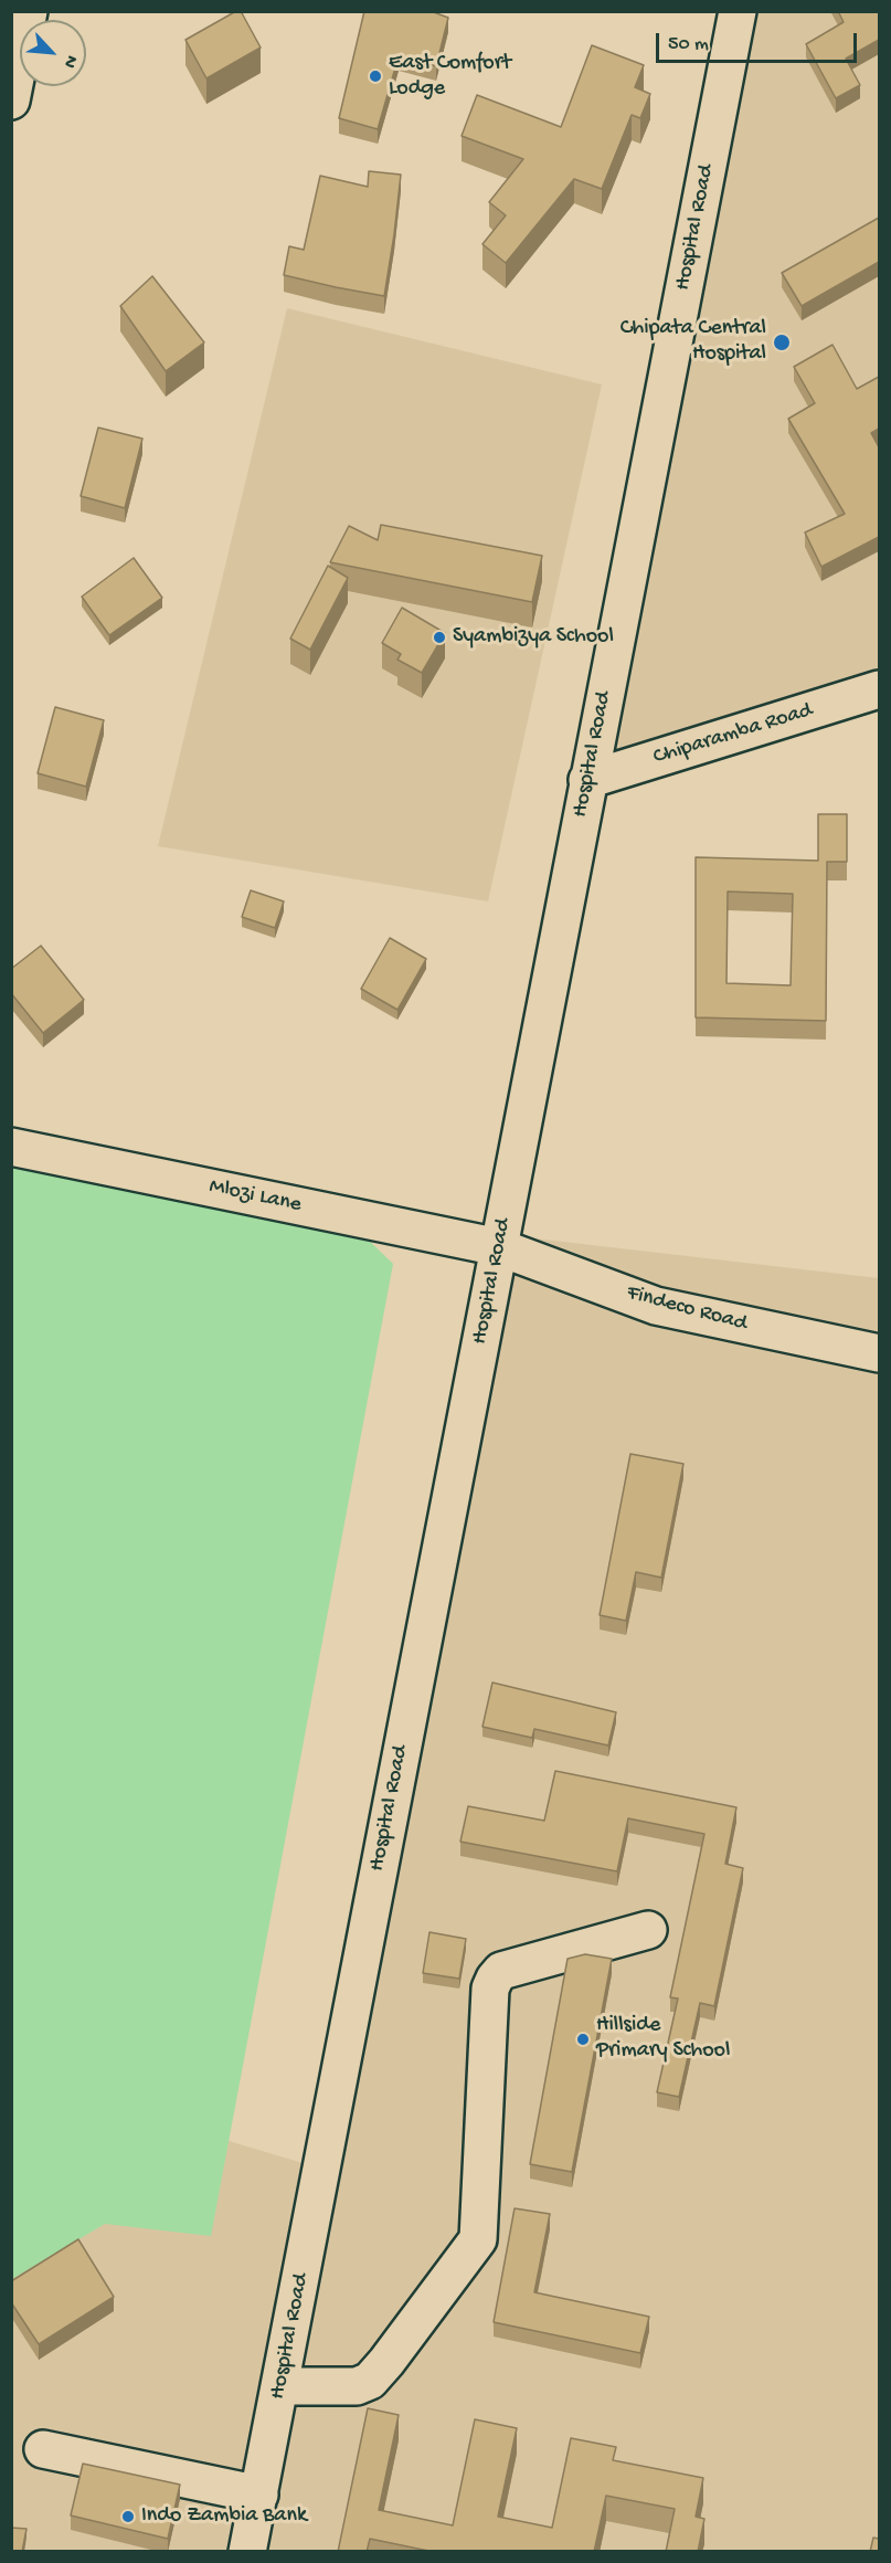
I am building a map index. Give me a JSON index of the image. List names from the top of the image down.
{
  "streets": {
    "street": [
      "Hospital Road",
      "Chiparamba Road",
      "Mlozi Lane",
      "Findeco Road"
    ]
  },
  "crossings": [
    ["Hospital Road", "Chiparamba Road"],
    ["Hospital Road", "Mlozi Lane"],
    ["Hospital Road", "Findeco Road"],
    ["Mlozi Lane", "Findeco Road"]
  ],
  "places": [
    "East Comfort Lodge",
    "Chipata Central Hospital",
    "Syambizya School",
    "Hillside Primary School",
    "Indo Zambia Bank"
  ],
  "scale_bar": "50 m",
  "north": "bottom right"
}
